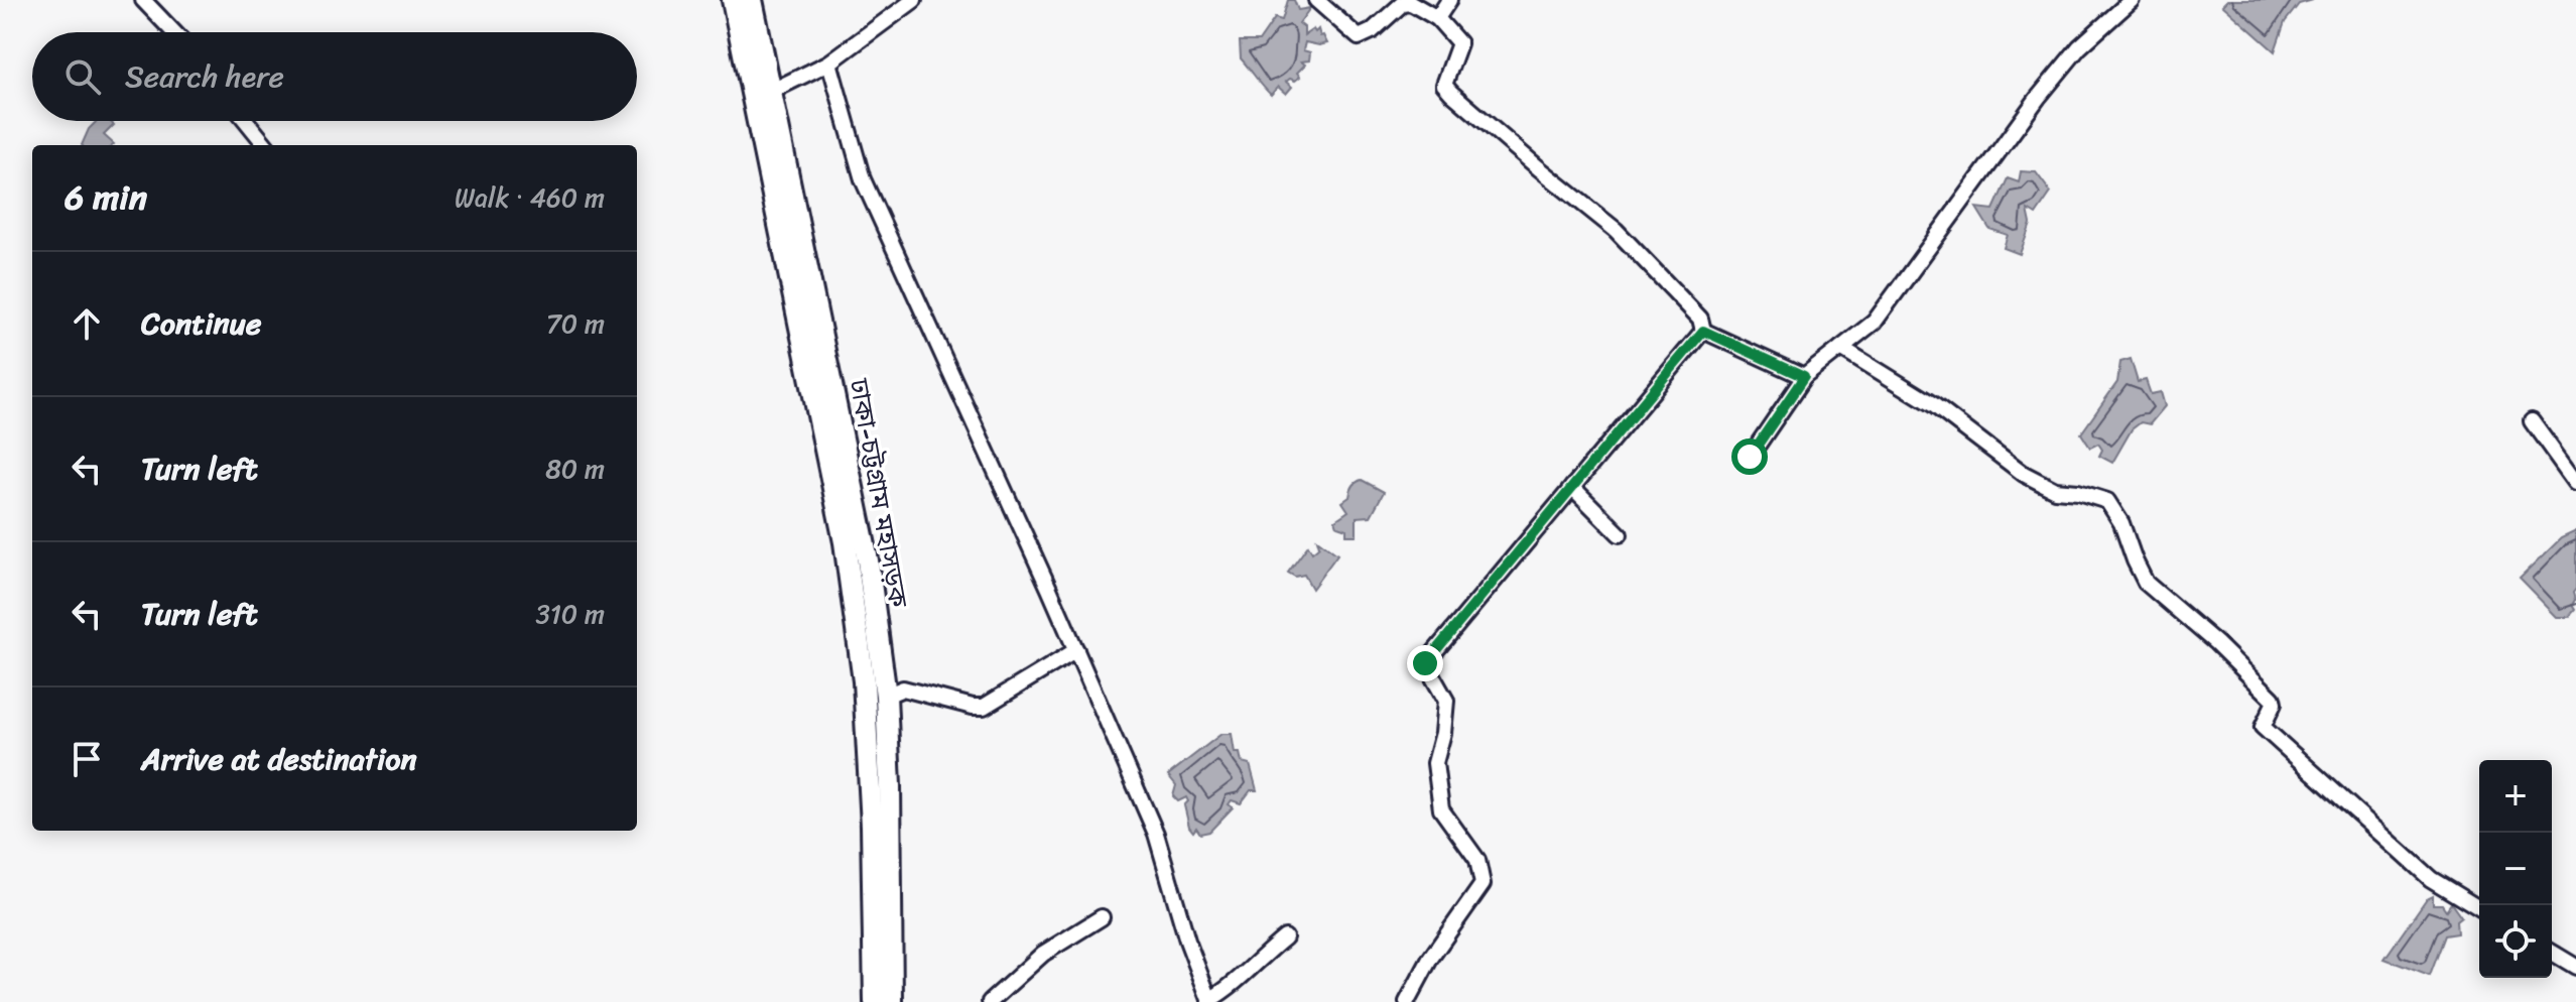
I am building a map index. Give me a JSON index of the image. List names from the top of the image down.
{
  "streets": {
    "highway": ["ঢাকা-চট্টগ্রাম মহাসড়ক"]
  },
  "page": {
    "search": "Search here",
    "heading": ["6 min", "Walk · 460 m"],
    "list": [
      ["Continue", "70 m"],
      ["Turn left", "80 m"],
      ["Turn left", "310 m"],
      "Arrive at destination"
    ],
    "map_buttons": ["+", "−"]
  }
}
